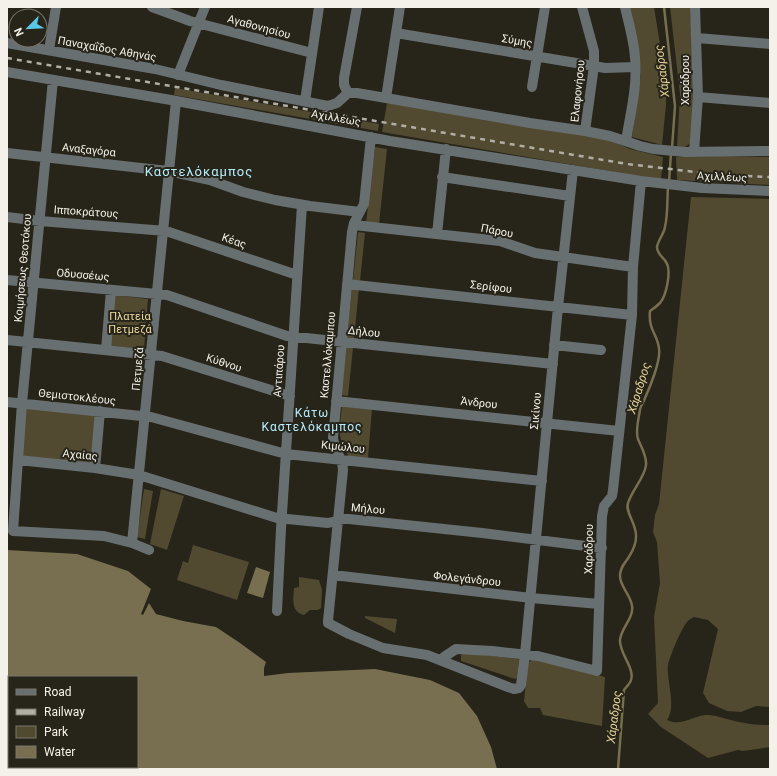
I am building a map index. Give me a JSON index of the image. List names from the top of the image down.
{
  "streets": {
    "street": [
      "Αγαθονησίου",
      "Σύμης",
      "Παναχαΐδος Αθηνάς",
      "Χαράδρου",
      "Ελαφονήσου",
      "Αχιλλέως",
      "Αναξαγόρα",
      "Ιπποκράτους",
      "Πάρου",
      "Κέας",
      "Κοιμήσεως Θεοτόκου",
      "Οδυσσέως",
      "Σερίφου",
      "Δήλου",
      "Καστελλόκαμπου",
      "Κύθνου",
      "Πετμεζά",
      "Αντιπάρου",
      "Θεμιστοκλέους",
      "Άνδρου",
      "Σικίνου",
      "Κιμώλου",
      "Αχαίας",
      "Μήλου",
      "Φολεγάνδρου"
    ]
  },
  "crossings": [
    ["Σύμης", "Ελαφονήσου"],
    ["Χαράδρου", "Αχιλλέως"],
    ["Χαράδρου", "Πάρου"],
    ["Χαράδρου", "Σερίφου"],
    ["Χαράδρου", "Άνδρου"],
    ["Χαράδρου", "Σικίνου"],
    ["Χαράδρου", "Μήλου"],
    ["Χαράδρου", "Φολεγάνδρου"],
    ["Αχιλλέως", "Κοιμήσεως Θεοτόκου"],
    ["Αχιλλέως", "Καστελλόκαμπου"],
    ["Αχιλλέως", "Πετμεζά"],
    ["Αχιλλέως", "Σικίνου"],
    ["Αναξαγόρα", "Κοιμήσεως Θεοτόκου"],
    ["Αναξαγόρα", "Πετμεζά"],
    ["Ιπποκράτους", "Κέας"],
    ["Ιπποκράτους", "Κοιμήσεως Θεοτόκου"],
    ["Ιπποκράτους", "Πετμεζά"],
    ["Πάρου", "Καστελλόκαμπου"],
    ["Πάρου", "Σικίνου"],
    ["Κέας", "Πετμεζά"],
    ["Κέας", "Αντιπάρου"],
    ["Κοιμήσεως Θεοτόκου", "Οδυσσέως"],
    ["Κοιμήσεως Θεοτόκου", "Κύθνου"],
    ["Κοιμήσεως Θεοτόκου", "Πετμεζά"],
    ["Κοιμήσεως Θεοτόκου", "Θεμιστοκλέους"],
    ["Κοιμήσεως Θεοτόκου", "Αχαίας"],
    ["Οδυσσέως", "Δήλου"],
    ["Οδυσσέως", "Πετμεζά"],
    ["Σερίφου", "Καστελλόκαμπου"],
    ["Σερίφου", "Σικίνου"],
    ["Δήλου", "Καστελλόκαμπου"],
    ["Δήλου", "Πετμεζά"],
    ["Δήλου", "Αντιπάρου"],
    ["Δήλου", "Σικίνου"],
    ["Καστελλόκαμπου", "Άνδρου"],
    ["Καστελλόκαμπου", "Σικίνου"],
    ["Καστελλόκαμπου", "Κιμώλου"],
    ["Καστελλόκαμπου", "Μήλου"],
    ["Καστελλόκαμπου", "Φολεγάνδρου"],
    ["Κύθνου", "Πετμεζά"],
    ["Κύθνου", "Αντιπάρου"],
    ["Πετμεζά", "Θεμιστοκλέους"],
    ["Πετμεζά", "Κιμώλου"],
    ["Πετμεζά", "Αχαίας"],
    ["Πετμεζά", "Μήλου"],
    ["Αντιπάρου", "Κιμώλου"],
    ["Αντιπάρου", "Μήλου"],
    ["Θεμιστοκλέους", "Κιμώλου"],
    ["Άνδρου", "Σικίνου"],
    ["Σικίνου", "Κιμώλου"],
    ["Σικίνου", "Μήλου"],
    ["Σικίνου", "Φολεγάνδρου"],
    ["Αχαίας", "Μήλου"]
  ],
  "districts": ["Καστελόκαμπος", "Κάτω Καστελόκαμπος"],
  "water": ["Χάραδρος"],
  "parks": ["Πλατεία Πετμεζά"],
  "legend": [
    "Road",
    "Railway",
    "Park",
    "Water"
  ],
  "north": "bottom left"
}
